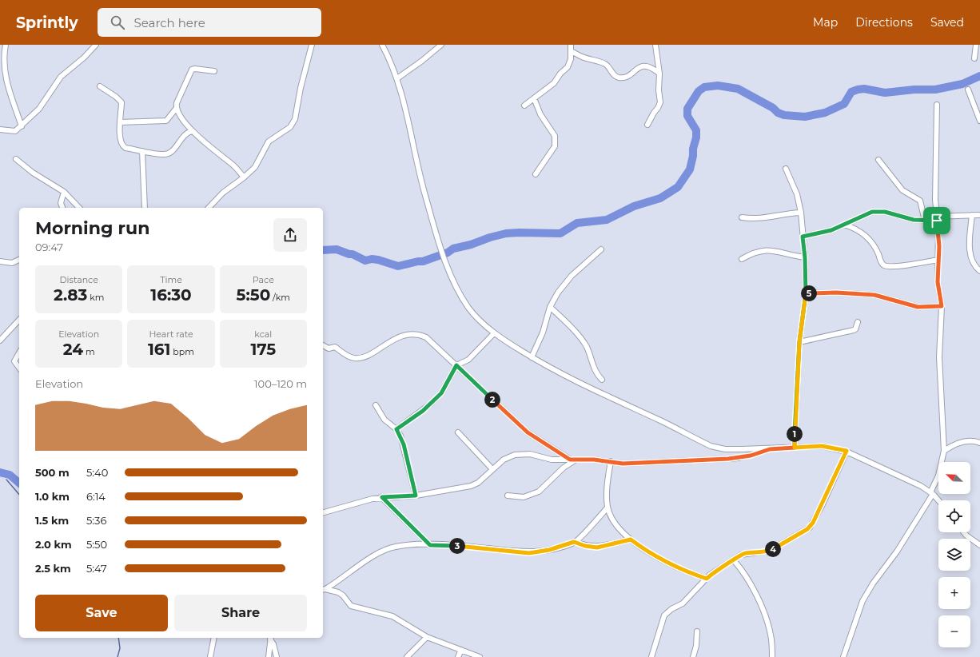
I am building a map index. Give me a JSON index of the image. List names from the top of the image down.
{
  "north": "top left",
  "page": {
    "header": "Sprintly",
    "search": "Search here",
    "nav": ["Map", "Directions", "Saved"],
    "heading": ["Morning run", "09:47"],
    "stats": [
      ["Distance", "2.83 km"],
      ["Time", "16:30"],
      ["Pace", "5:50 /km"],
      ["Elevation", "24 m"],
      ["Heart rate", "161 bpm"],
      ["kcal", "175"]
    ],
    "pins": [
      "5",
      "2",
      "1",
      "3",
      "4"
    ],
    "chart": ["Elevation", "100–120 m"],
    "list": [
      {
        "name": "500 m",
        "note": "5:40"
      },
      {
        "name": "1.0 km",
        "note": "6:14"
      },
      {
        "name": "1.5 km",
        "note": "5:36"
      },
      {
        "name": "2.0 km",
        "note": "5:50"
      },
      {
        "name": "2.5 km",
        "note": "5:47"
      }
    ],
    "map_buttons": ["+", "−"],
    "buttons": ["Save", "Share"]
  }
}
